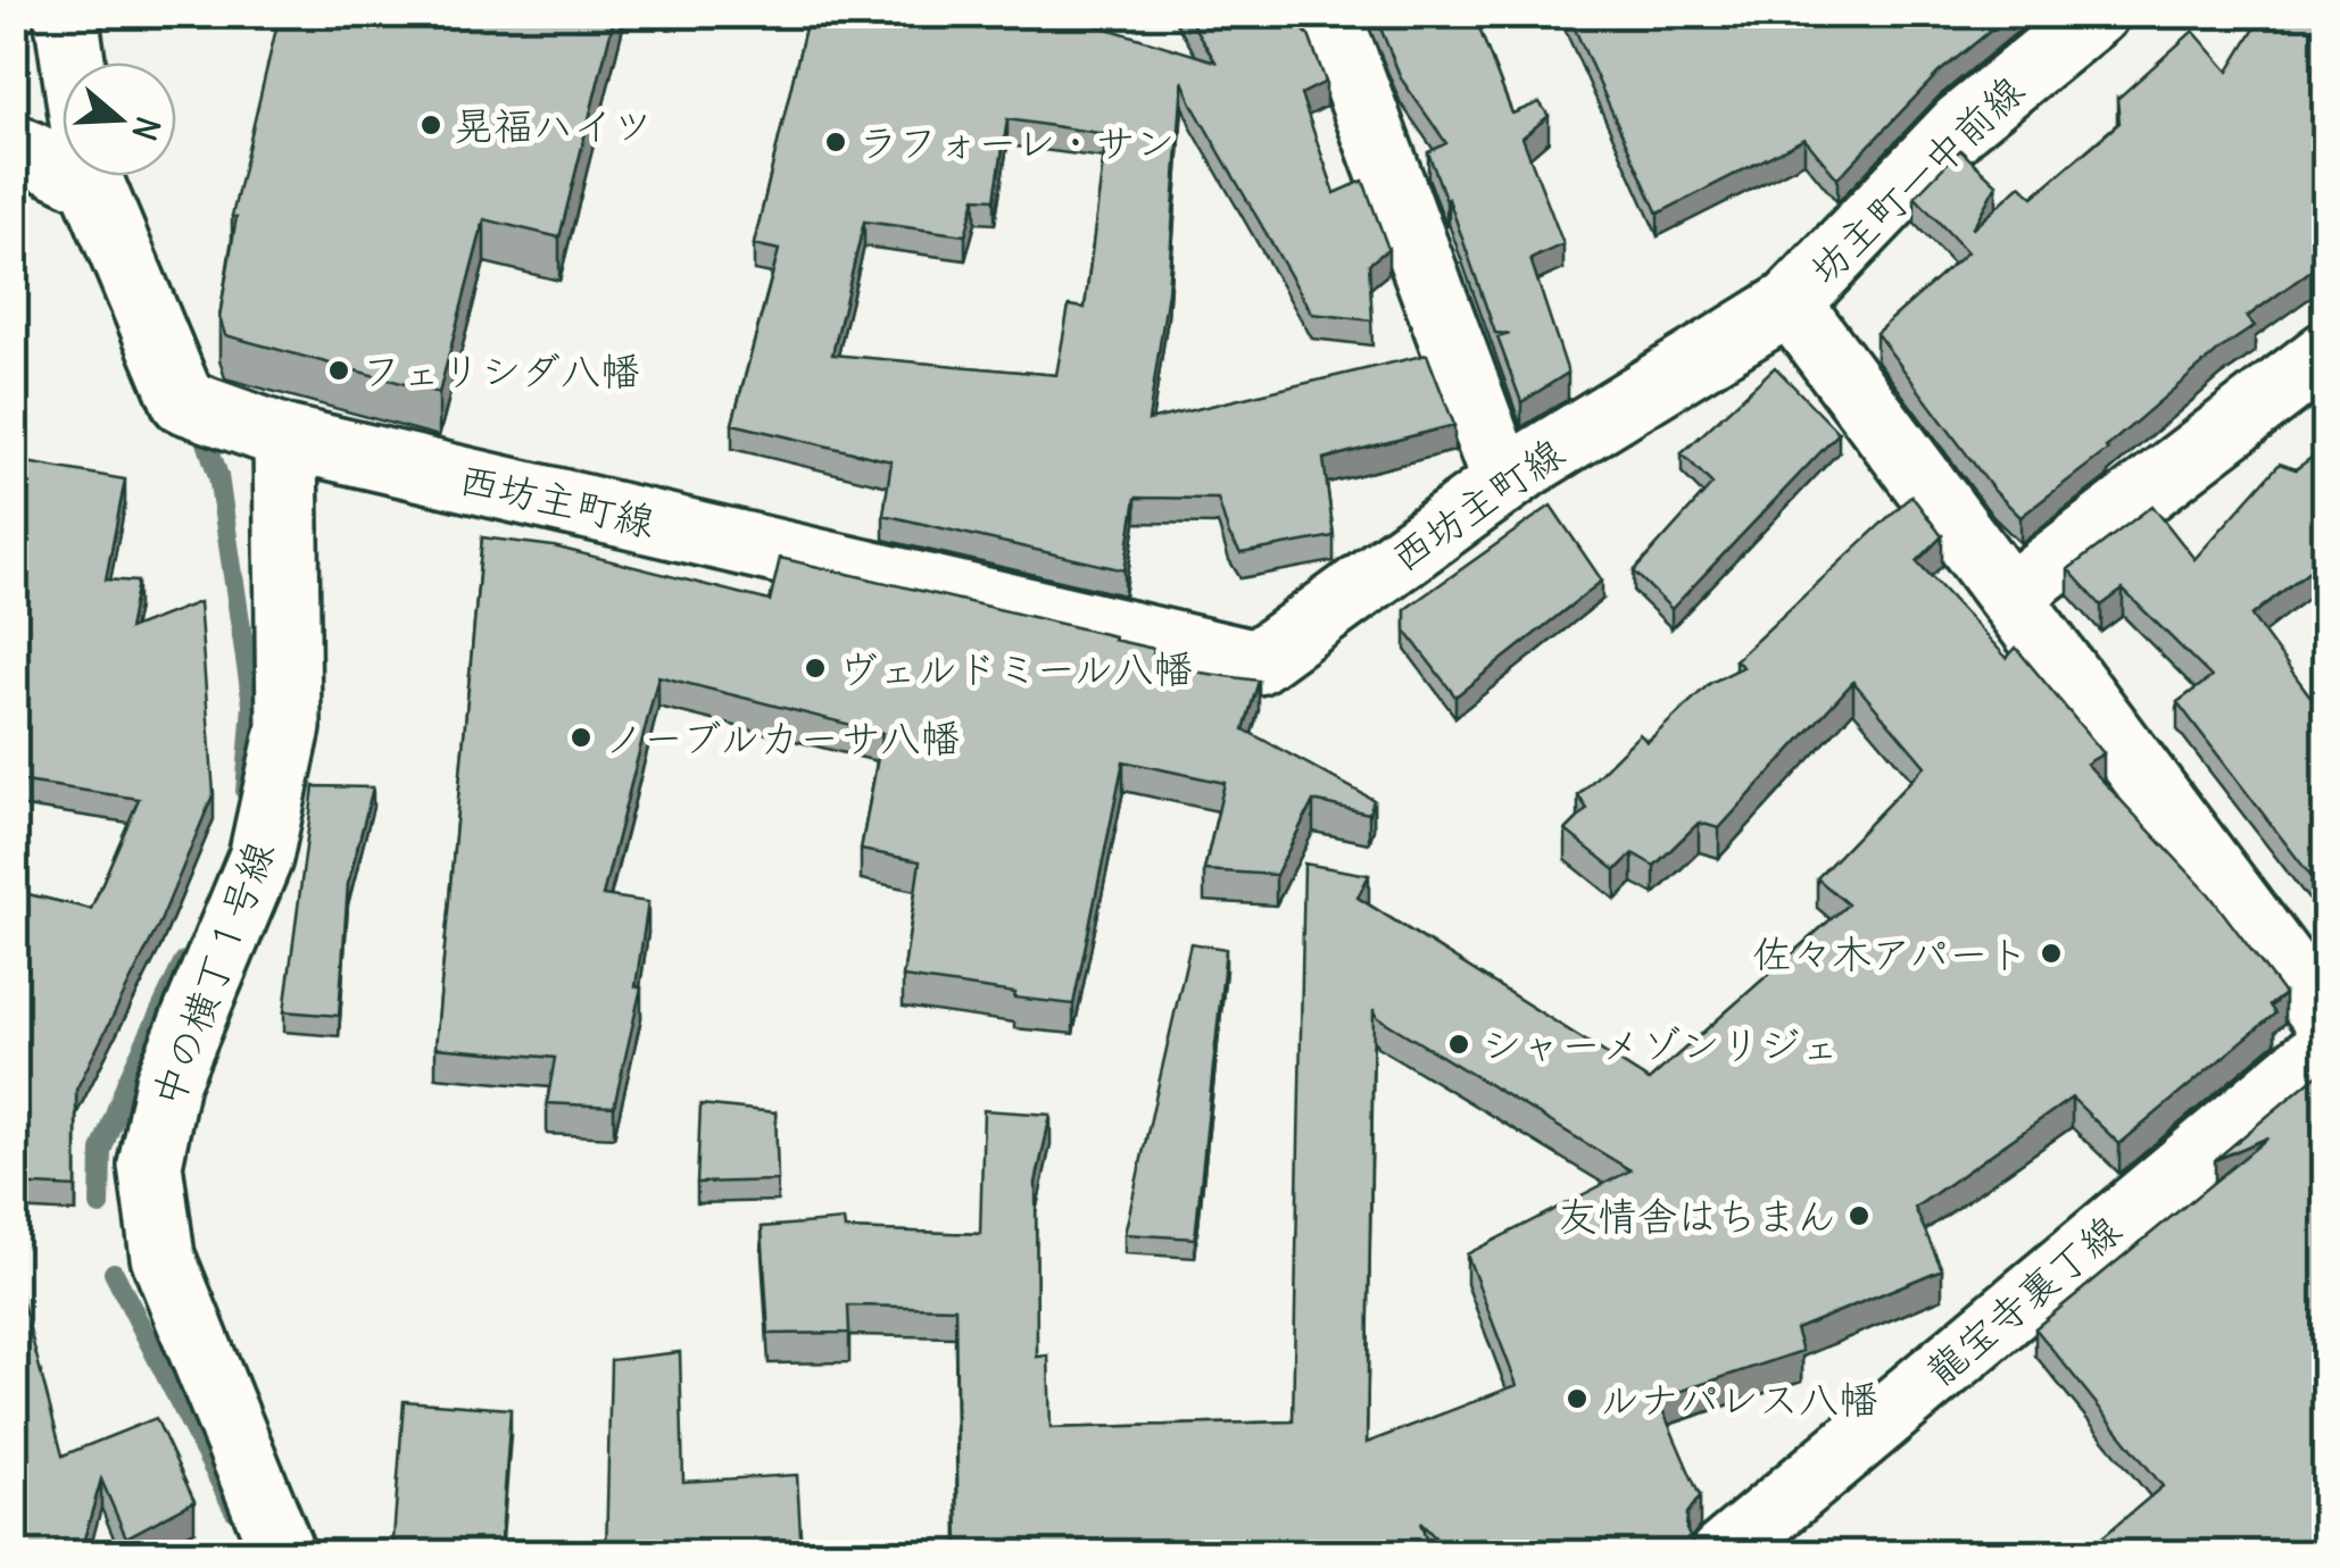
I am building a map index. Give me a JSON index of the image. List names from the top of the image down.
{
  "streets": {
    "street": [
      "坊主町一中前線",
      "西坊主町線",
      "中の横丁１号線",
      "龍宝寺裏丁線"
    ]
  },
  "crossings": [
    ["坊主町一中前線", "西坊主町線"],
    ["西坊主町線", "中の横丁１号線"]
  ],
  "places": [
    "晃福ハイツ",
    "ラフォーレ・サン",
    "フェリシダ八幡",
    "ヴェルドミール八幡",
    "ノーブルカーサ八幡",
    "佐々木アパート",
    "シャーメゾンリジェ",
    "友情舎はちまん",
    "ルナパレス八幡"
  ],
  "north": "right"
}
